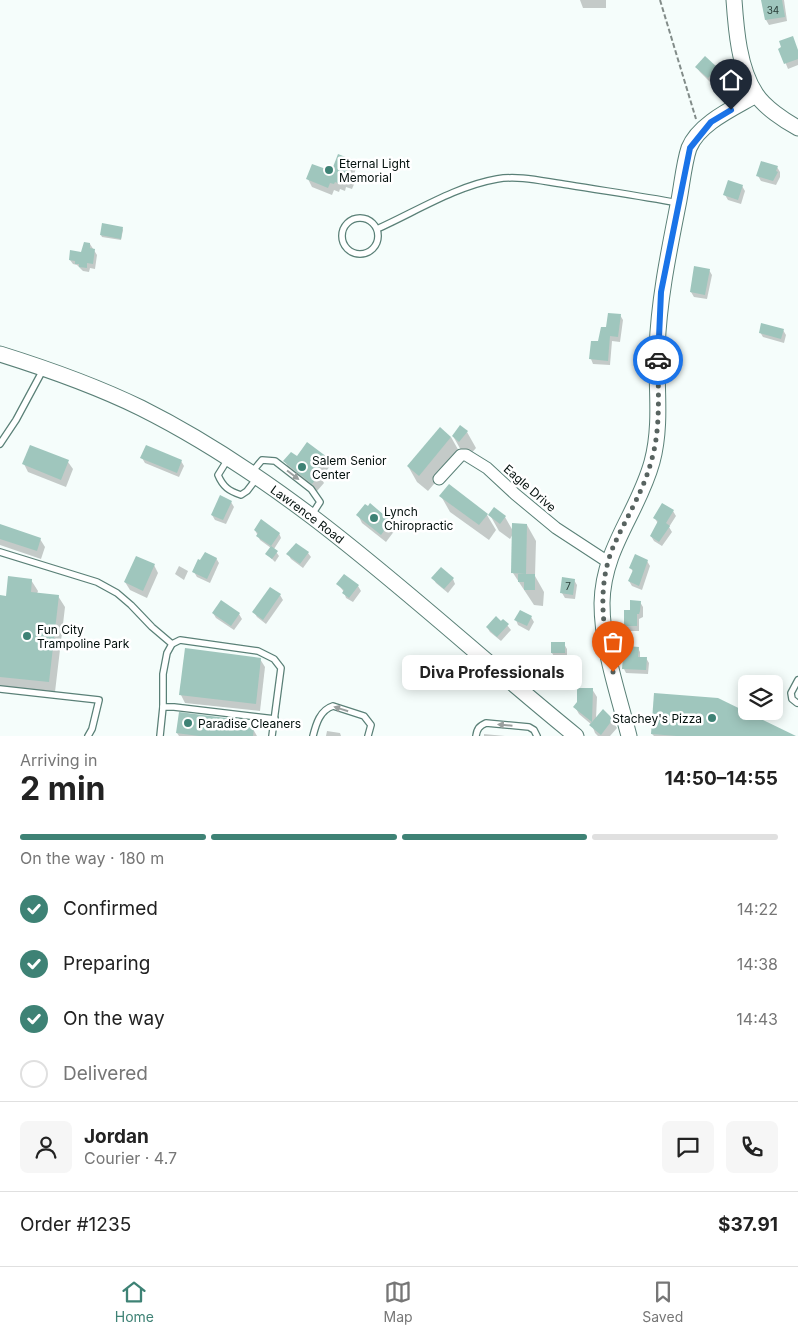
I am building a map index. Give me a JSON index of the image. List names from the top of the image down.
{
  "streets": {
    "street": ["Eagle Drive", "Lawrence Road"]
  },
  "places": [
    "Eternal Light Memorial",
    "Salem Senior Center",
    "Lynch Chiropractic",
    "Fun City Trampoline Park",
    "Diva Professionals",
    "Stachey's Pizza",
    "Paradise Cleaners"
  ],
  "house_numbers": ["34", "7"],
  "page": {
    "bubble": "Diva Professionals",
    "heading": ["2 min", "Arriving in", "14:50–14:55"],
    "panel": [
      "Jordan",
      "Courier · 4.7",
      "Order #1235",
      "$37.91"
    ],
    "bar": "On the way · 180 m",
    "list": [
      ["Confirmed", "14:22"],
      ["Preparing", "14:38"],
      ["On the way", "14:43"],
      "Delivered"
    ],
    "tabs": ["Home", "Map", "Saved"]
  }
}
